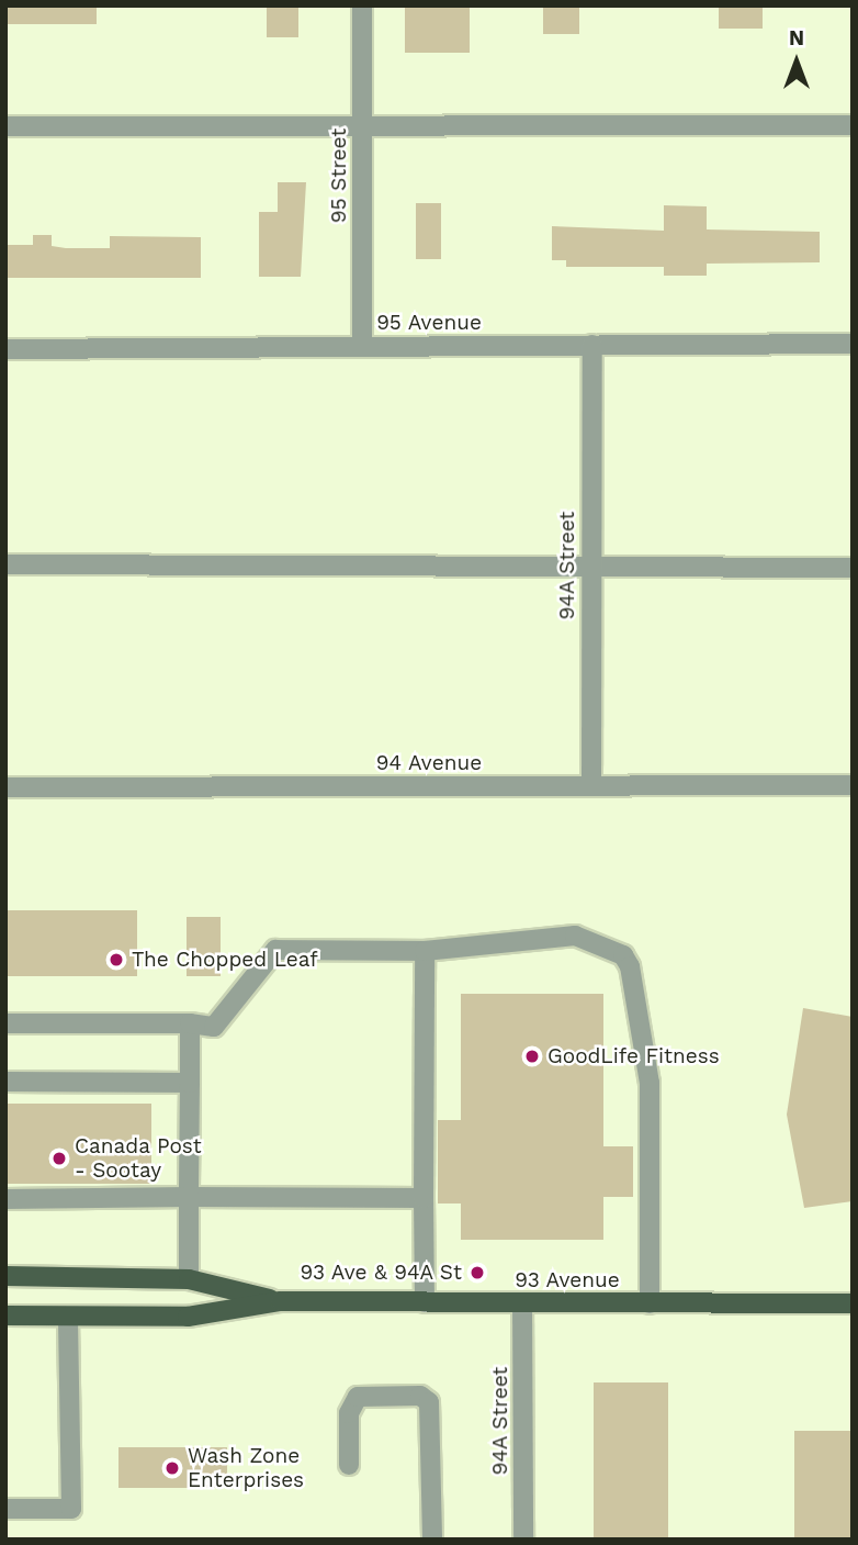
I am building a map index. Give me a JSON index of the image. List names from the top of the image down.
{
  "streets": {
    "main road": ["93 Avenue"],
    "street": [
      "95 Street",
      "95 Avenue",
      "94A Street",
      "94 Avenue"
    ]
  },
  "crossings": [
    ["95 Street", "95 Avenue"],
    ["95 Avenue", "94A Street"],
    ["94A Street", "94 Avenue"],
    ["94A Street", "93 Avenue"]
  ],
  "places": [
    "The Chopped Leaf",
    "GoodLife Fitness",
    "Canada Post - Sootay",
    "93 Ave & 94A St",
    "Wash Zone Enterprises"
  ],
  "north": "top"
}
